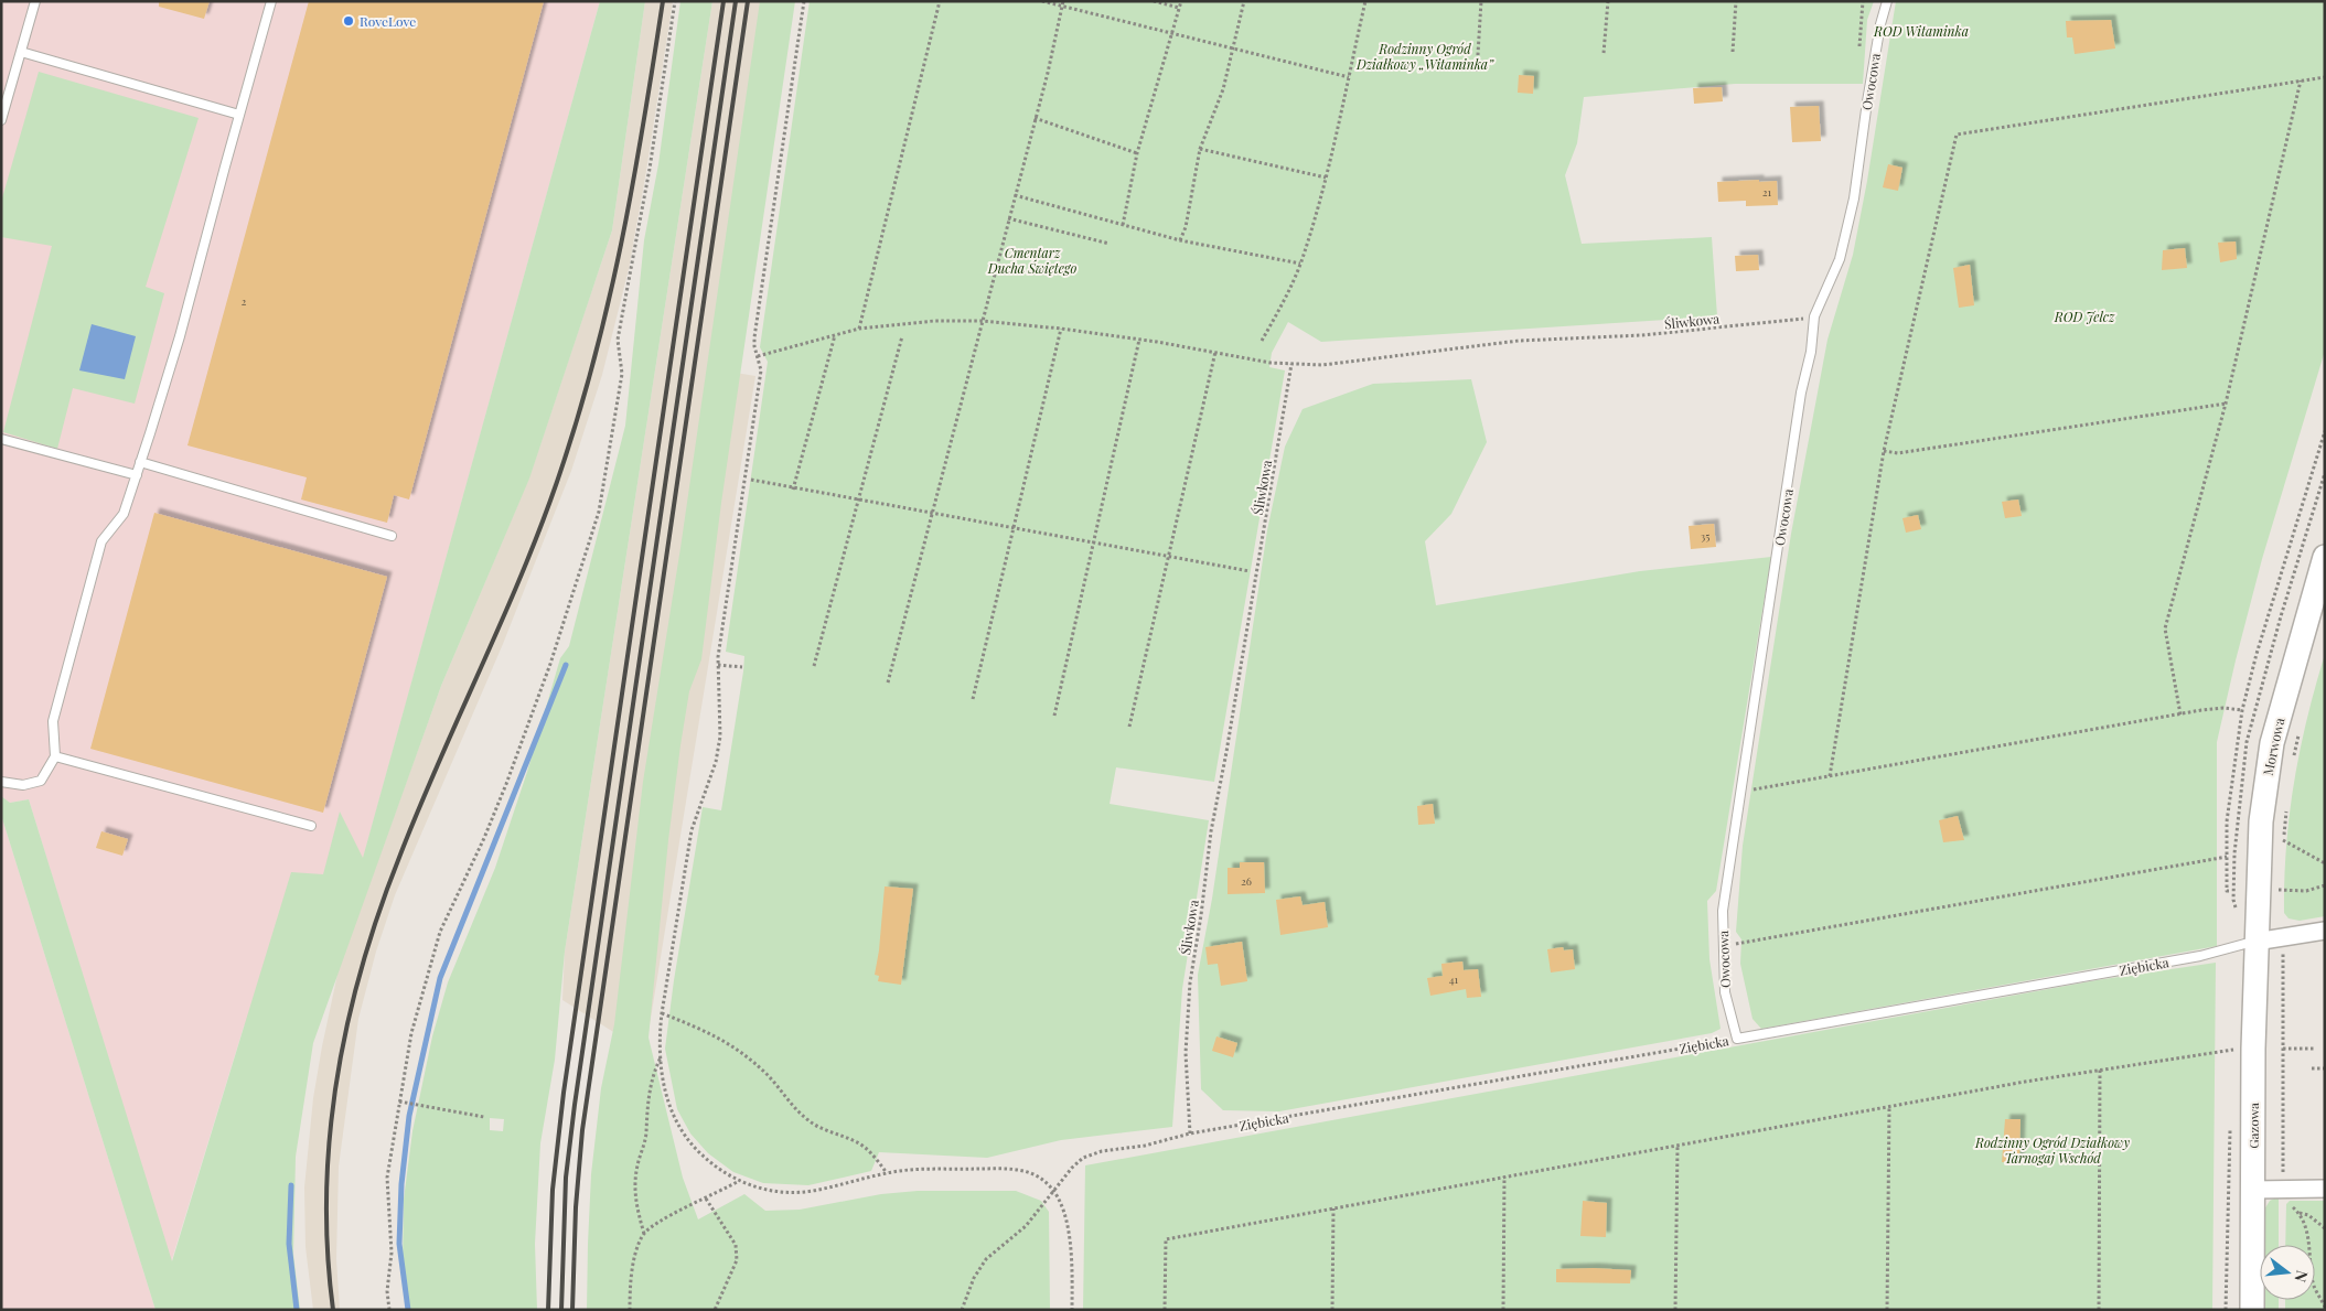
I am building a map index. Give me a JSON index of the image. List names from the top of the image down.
{
  "streets": {
    "street": ["Morwowa", "Ziębicka", "Gazowa"],
    "lane": ["Owocowa"],
    "path": ["Śliwkowa"]
  },
  "crossings": [
    ["Owocowa", "Śliwkowa"],
    ["Owocowa", "Ziębicka"],
    ["Śliwkowa", "Ziębicka"],
    ["Morwowa", "Ziębicka"],
    ["Morwowa", "Gazowa"],
    ["Ziębicka", "Gazowa"]
  ],
  "parks": [
    "ROD Witaminka",
    "Rodzinny Ogród Działkowy „Witaminka”",
    "Cmentarz Ducha Świętego",
    "ROD Jelcz",
    "Rodzinny Ogród Działkowy Tarnogaj Wschód"
  ],
  "places": ["RoveLove"],
  "house_numbers": [
    "21",
    "2",
    "35",
    "26",
    "41"
  ],
  "north": "right"
}
